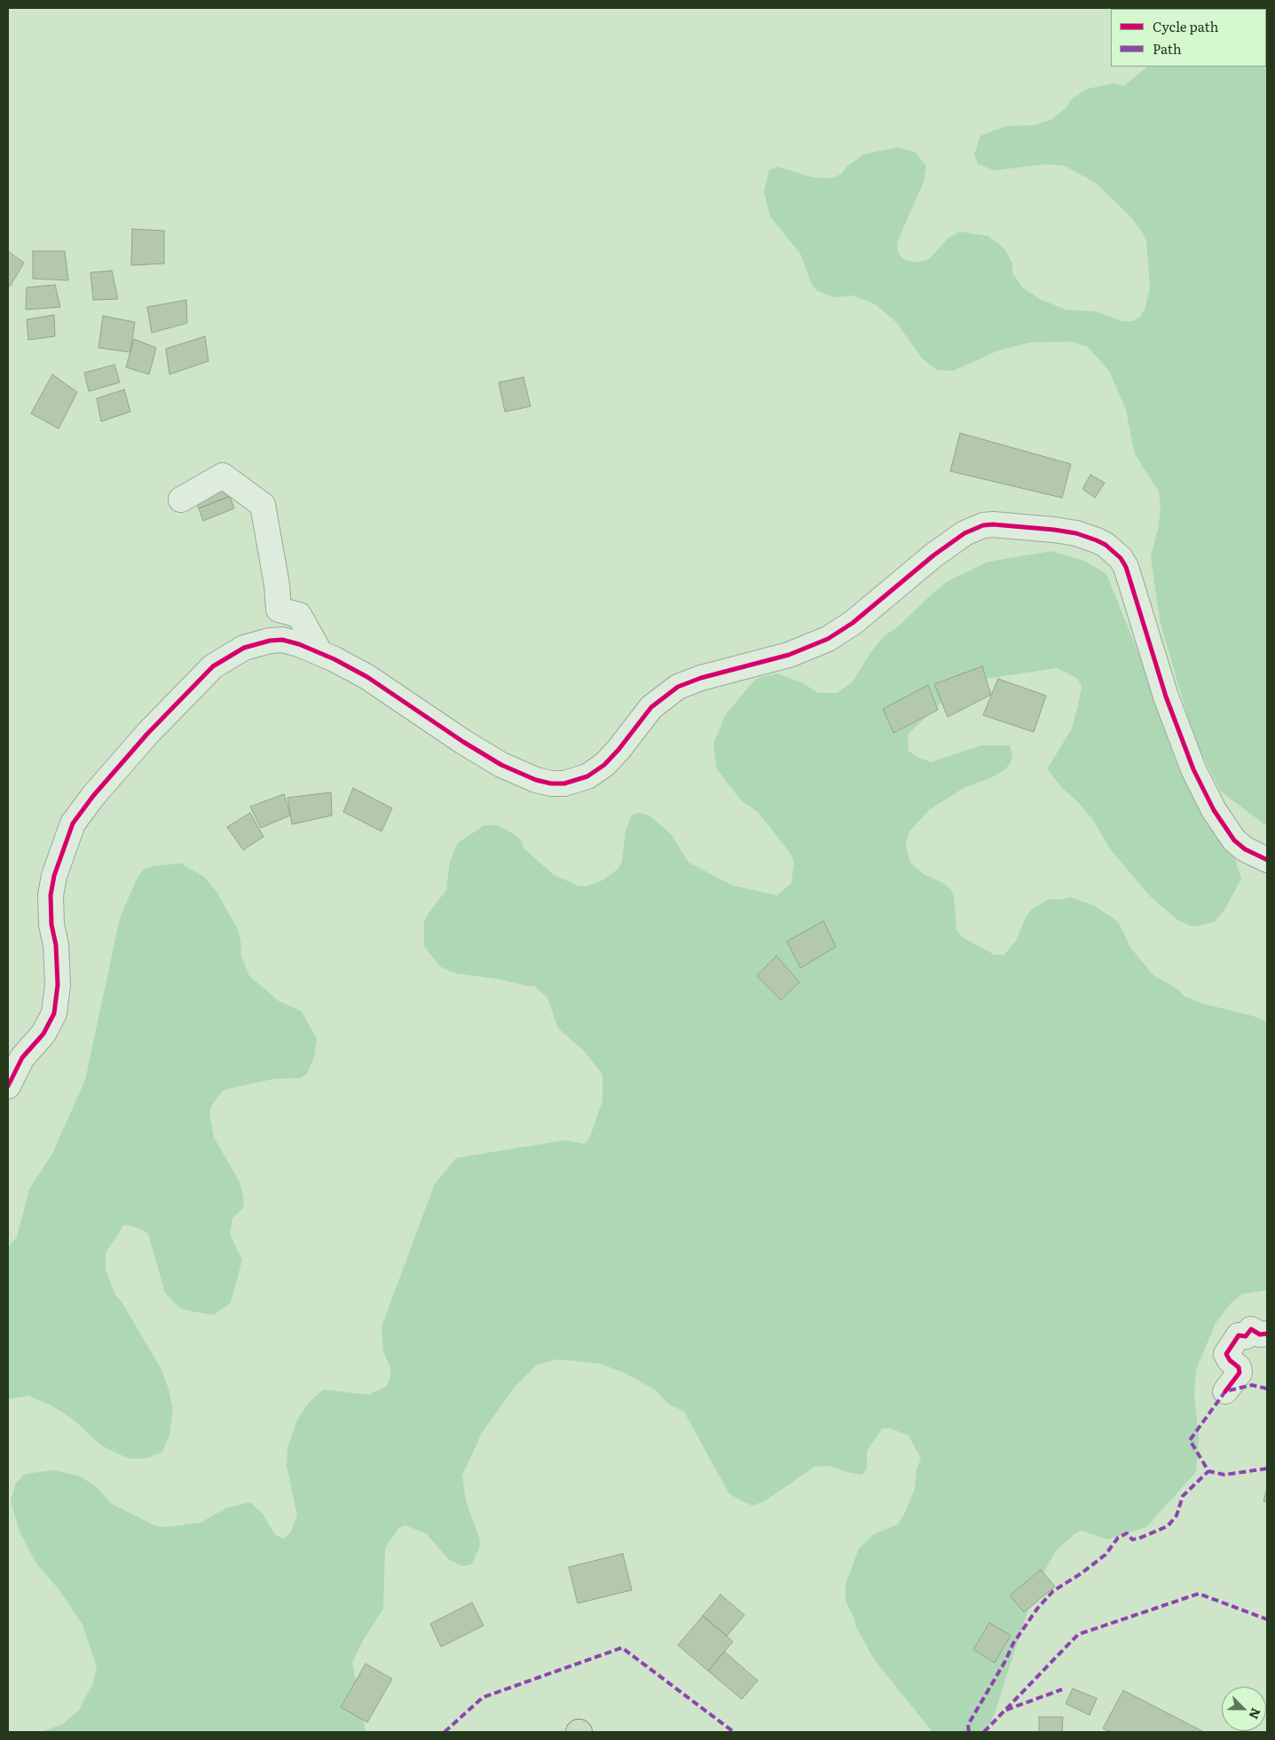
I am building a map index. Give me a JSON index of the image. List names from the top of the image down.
{
  "legend": ["Cycle path", "Path"],
  "north": "bottom right"
}
